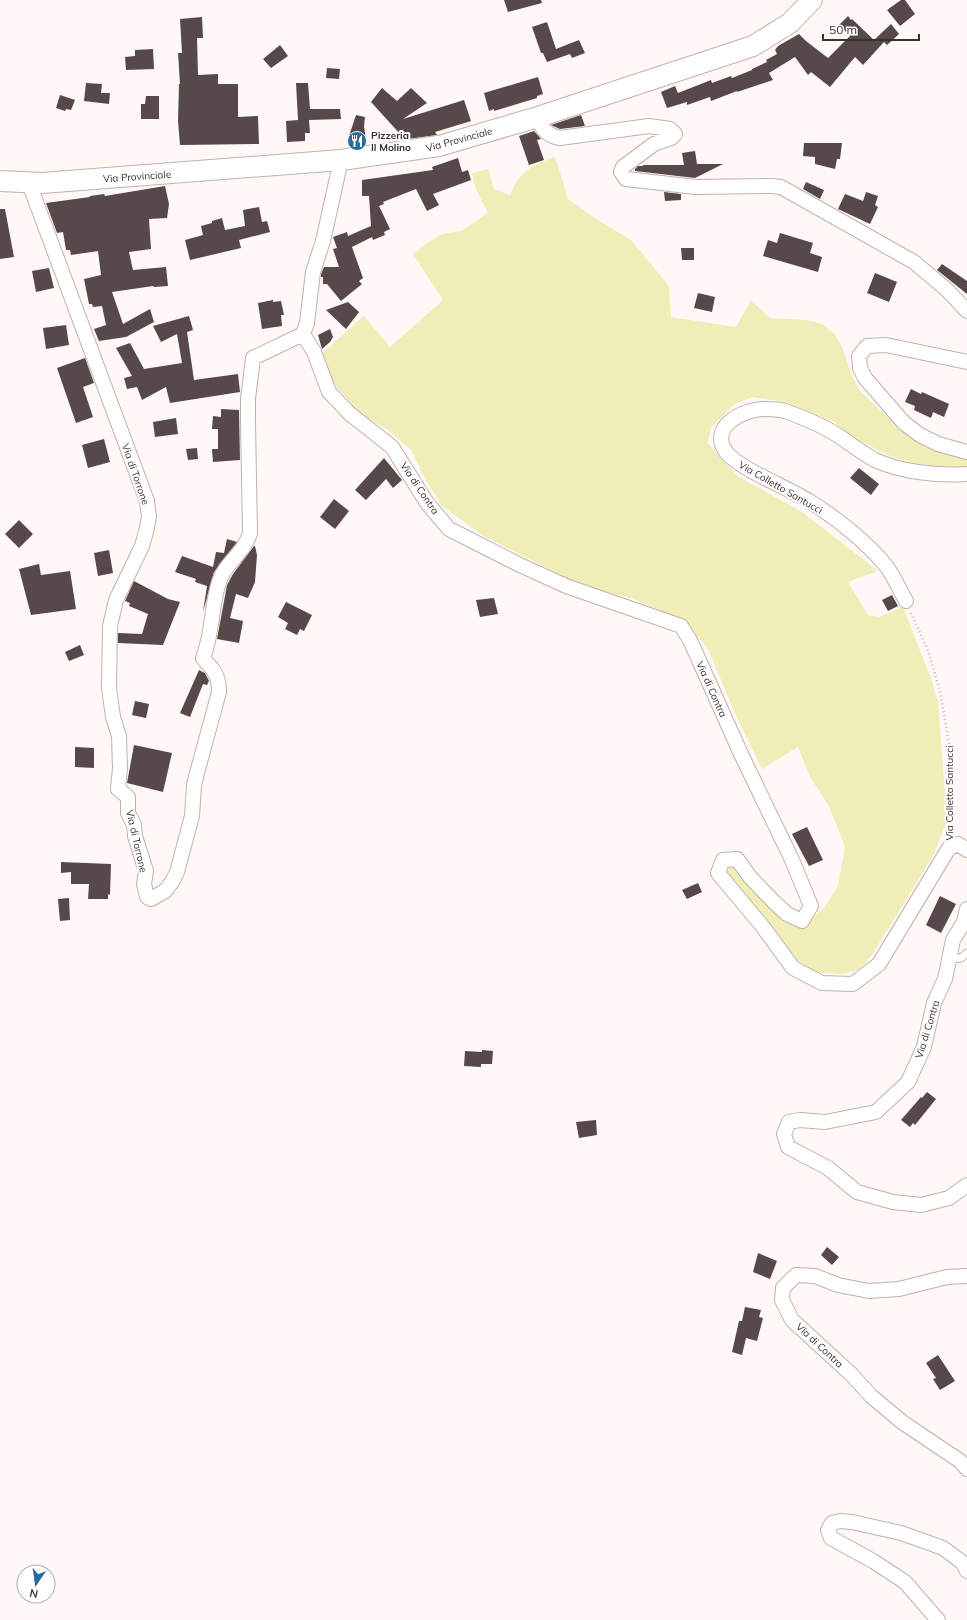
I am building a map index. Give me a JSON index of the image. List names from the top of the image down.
{
  "streets": {
    "street": [
      "Via Provinciale",
      "Via di Torrone",
      "Via Colletto Santucci",
      "Via di Contra"
    ]
  },
  "crossings": [
    ["Via Provinciale", "Via di Torrone"],
    ["Via di Torrone", "Via di Contra"],
    ["Via Colletto Santucci", "Via di Contra"]
  ],
  "places": {
    "restaurant": ["Pizzeria Il Molino"]
  },
  "scale_bar": "50 m",
  "north": "bottom"
}
